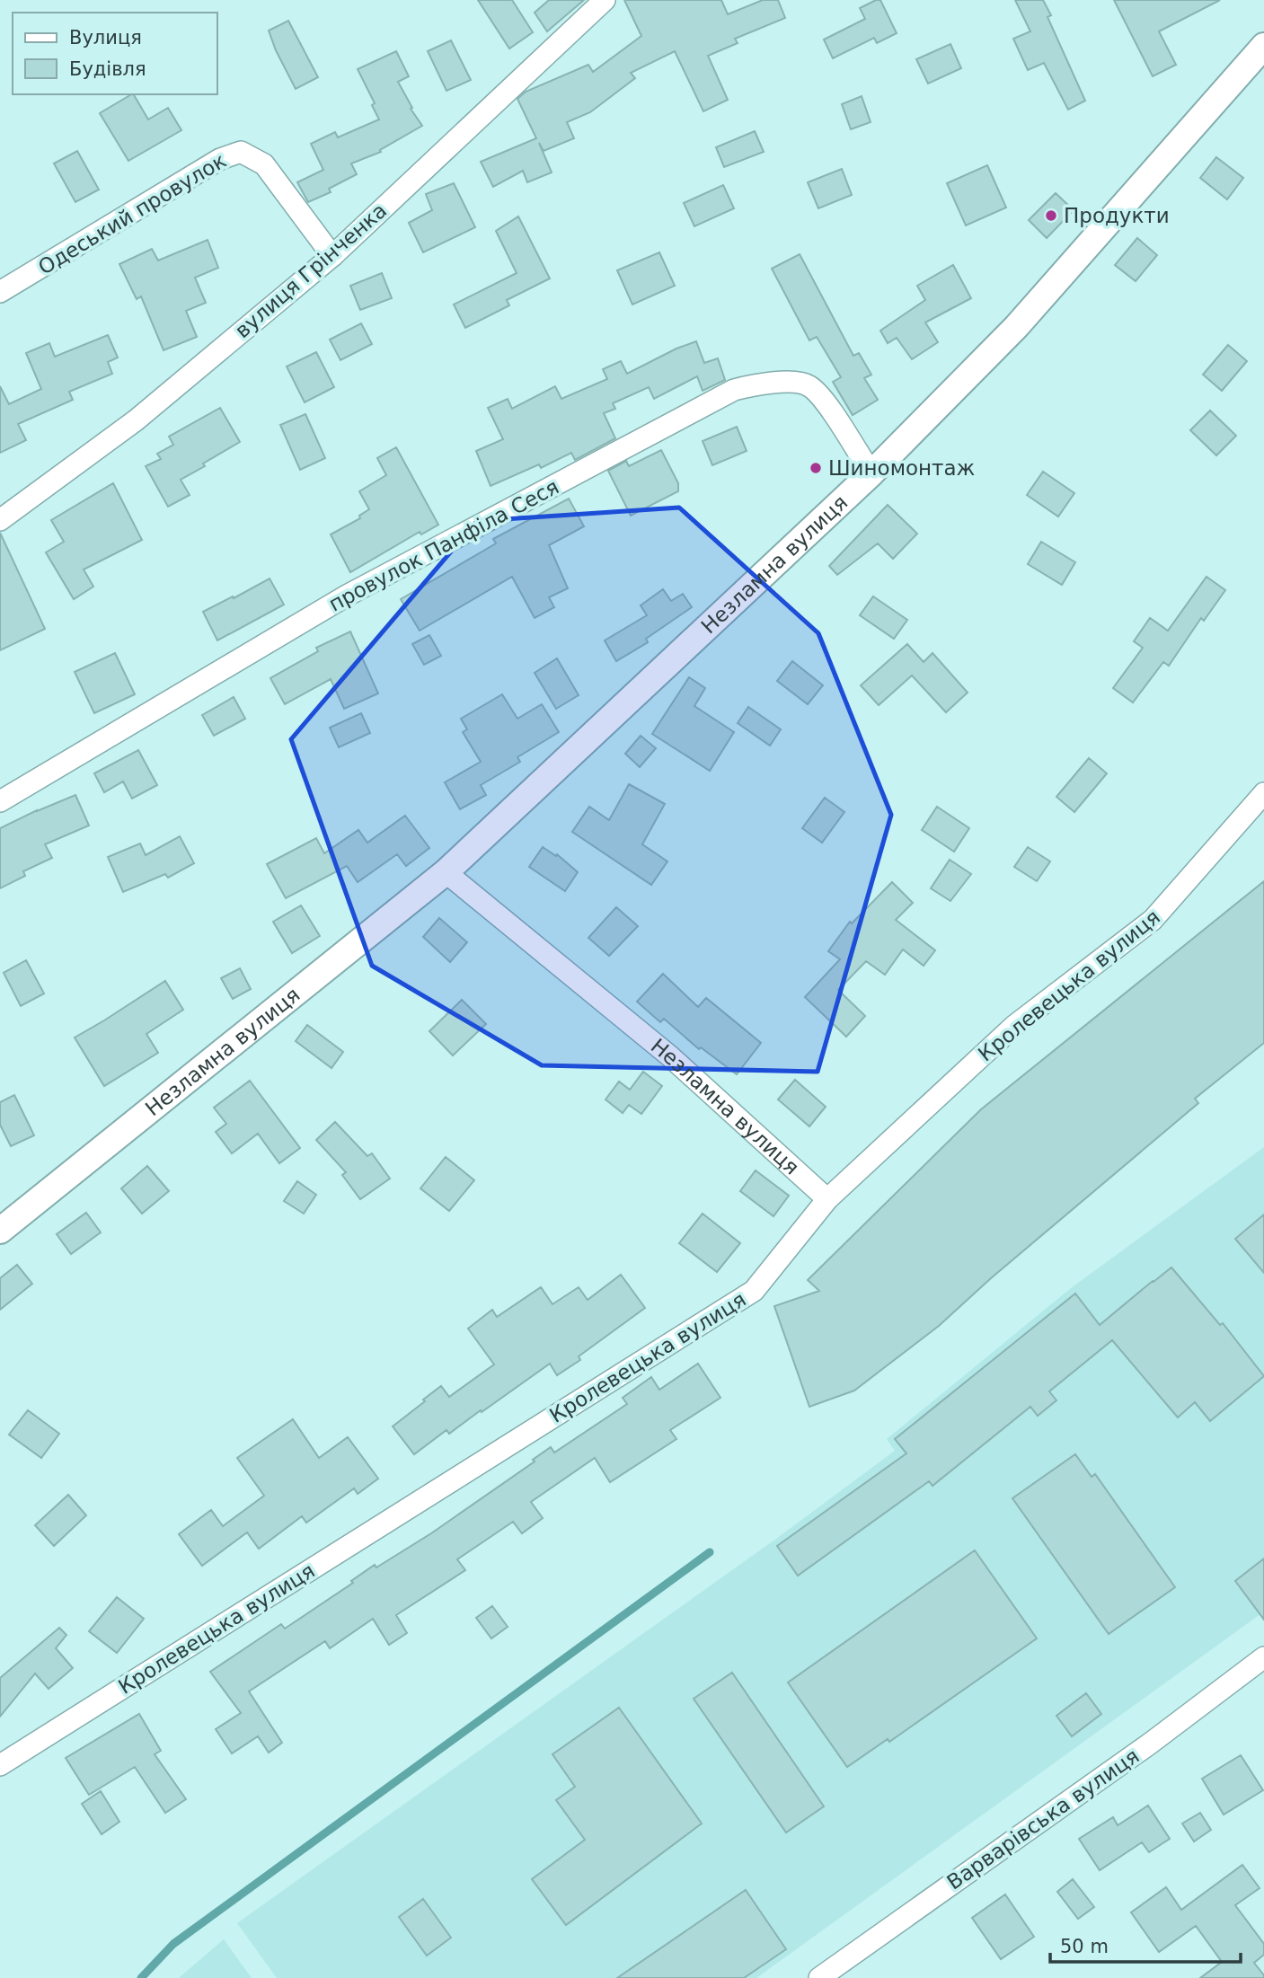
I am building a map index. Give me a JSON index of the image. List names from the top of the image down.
{
  "streets": {
    "street": [
      "Одеський провулок",
      "вулиця Грінченка",
      "провулок Панфіла Сеся",
      "Незламна вулиця",
      "Кролевецька вулиця",
      "Варварівська вулиця"
    ]
  },
  "crossings": [
    ["Одеський провулок", "вулиця Грінченка"],
    ["провулок Панфіла Сеся", "Незламна вулиця"],
    ["Незламна вулиця", "Кролевецька вулиця"]
  ],
  "places": ["Продукти", "Шиномонтаж"],
  "legend": ["Вулиця", "Будівля"],
  "scale_bar": "50 m"
}
